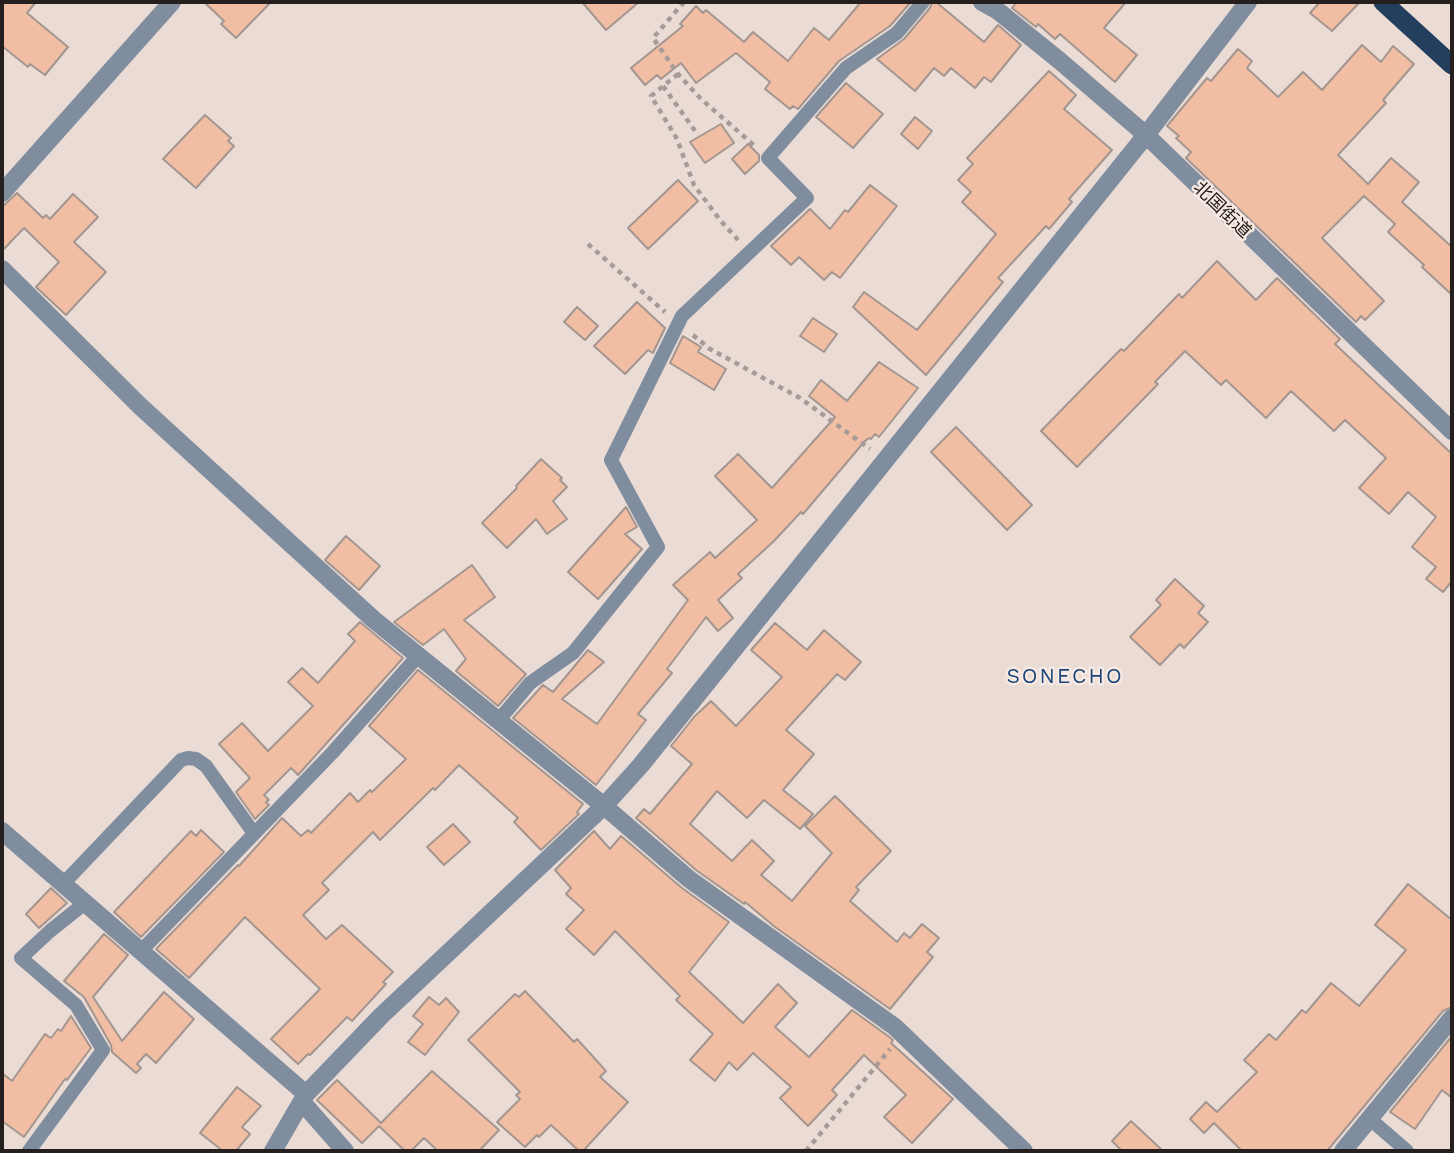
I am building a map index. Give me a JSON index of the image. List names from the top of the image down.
{
  "streets": {
    "street": ["北国街道"]
  },
  "districts": ["SONECHO"]
}
